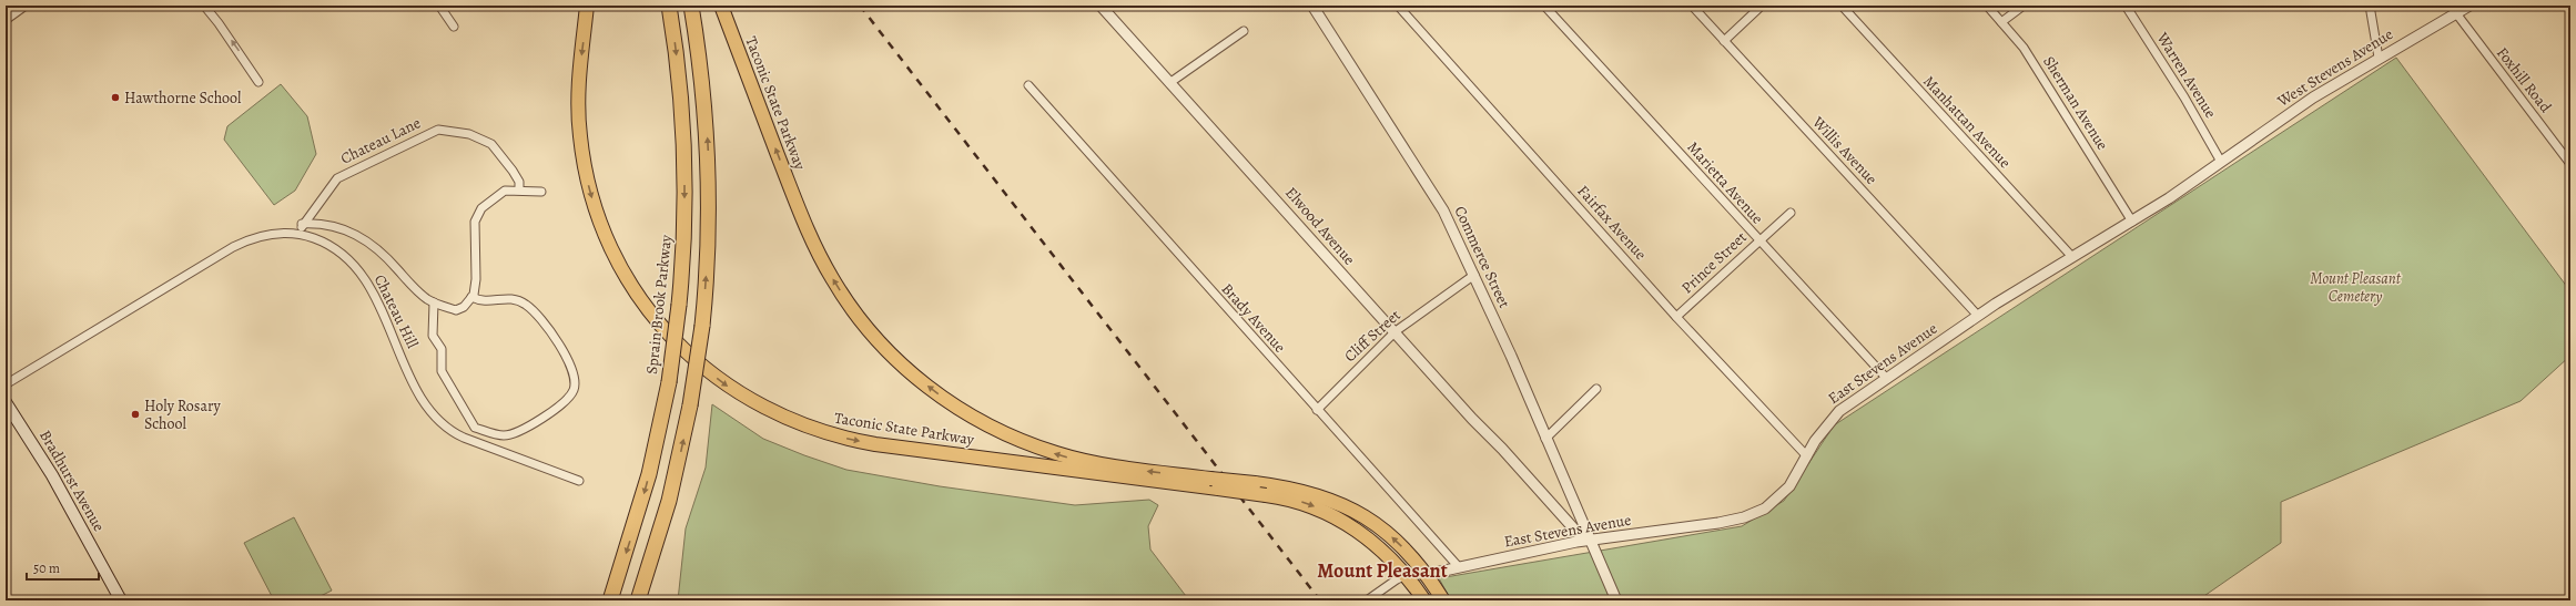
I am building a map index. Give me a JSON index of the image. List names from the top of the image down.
{
  "streets": {
    "highway": ["Taconic State Parkway", "Sprain Brook Parkway"],
    "main road": ["Bradhurst Avenue"],
    "street": [
      "West Stevens Avenue",
      "Warren Avenue",
      "Foxhill Road",
      "Sherman Avenue",
      "Manhattan Avenue",
      "Chateau Lane",
      "Willis Avenue",
      "Marietta Avenue",
      "Fairfax Avenue",
      "Elwood Avenue",
      "Commerce Street",
      "Prince Street",
      "Chateau Hill",
      "Brady Avenue",
      "Cliff Street",
      "East Stevens Avenue"
    ]
  },
  "crossings": [
    ["West Stevens Avenue", "Warren Avenue"],
    ["West Stevens Avenue", "Foxhill Road"],
    ["West Stevens Avenue", "East Stevens Avenue"],
    ["Warren Avenue", "East Stevens Avenue"],
    ["Taconic State Parkway", "East Stevens Avenue"],
    ["Sherman Avenue", "East Stevens Avenue"],
    ["Manhattan Avenue", "East Stevens Avenue"],
    ["Chateau Lane", "Chateau Hill"],
    ["Willis Avenue", "East Stevens Avenue"],
    ["Marietta Avenue", "Prince Street"],
    ["Marietta Avenue", "East Stevens Avenue"],
    ["Fairfax Avenue", "Prince Street"],
    ["Fairfax Avenue", "East Stevens Avenue"],
    ["Elwood Avenue", "Commerce Street"],
    ["Elwood Avenue", "Cliff Street"],
    ["Elwood Avenue", "East Stevens Avenue"],
    ["Commerce Street", "Cliff Street"],
    ["Commerce Street", "East Stevens Avenue"],
    ["Brady Avenue", "Cliff Street"],
    ["Brady Avenue", "East Stevens Avenue"]
  ],
  "districts": ["Mount Pleasant"],
  "parks": ["Mount Pleasant Cemetery"],
  "places": ["Hawthorne School", "Holy Rosary School"],
  "scale_bar": "50 m"
}
